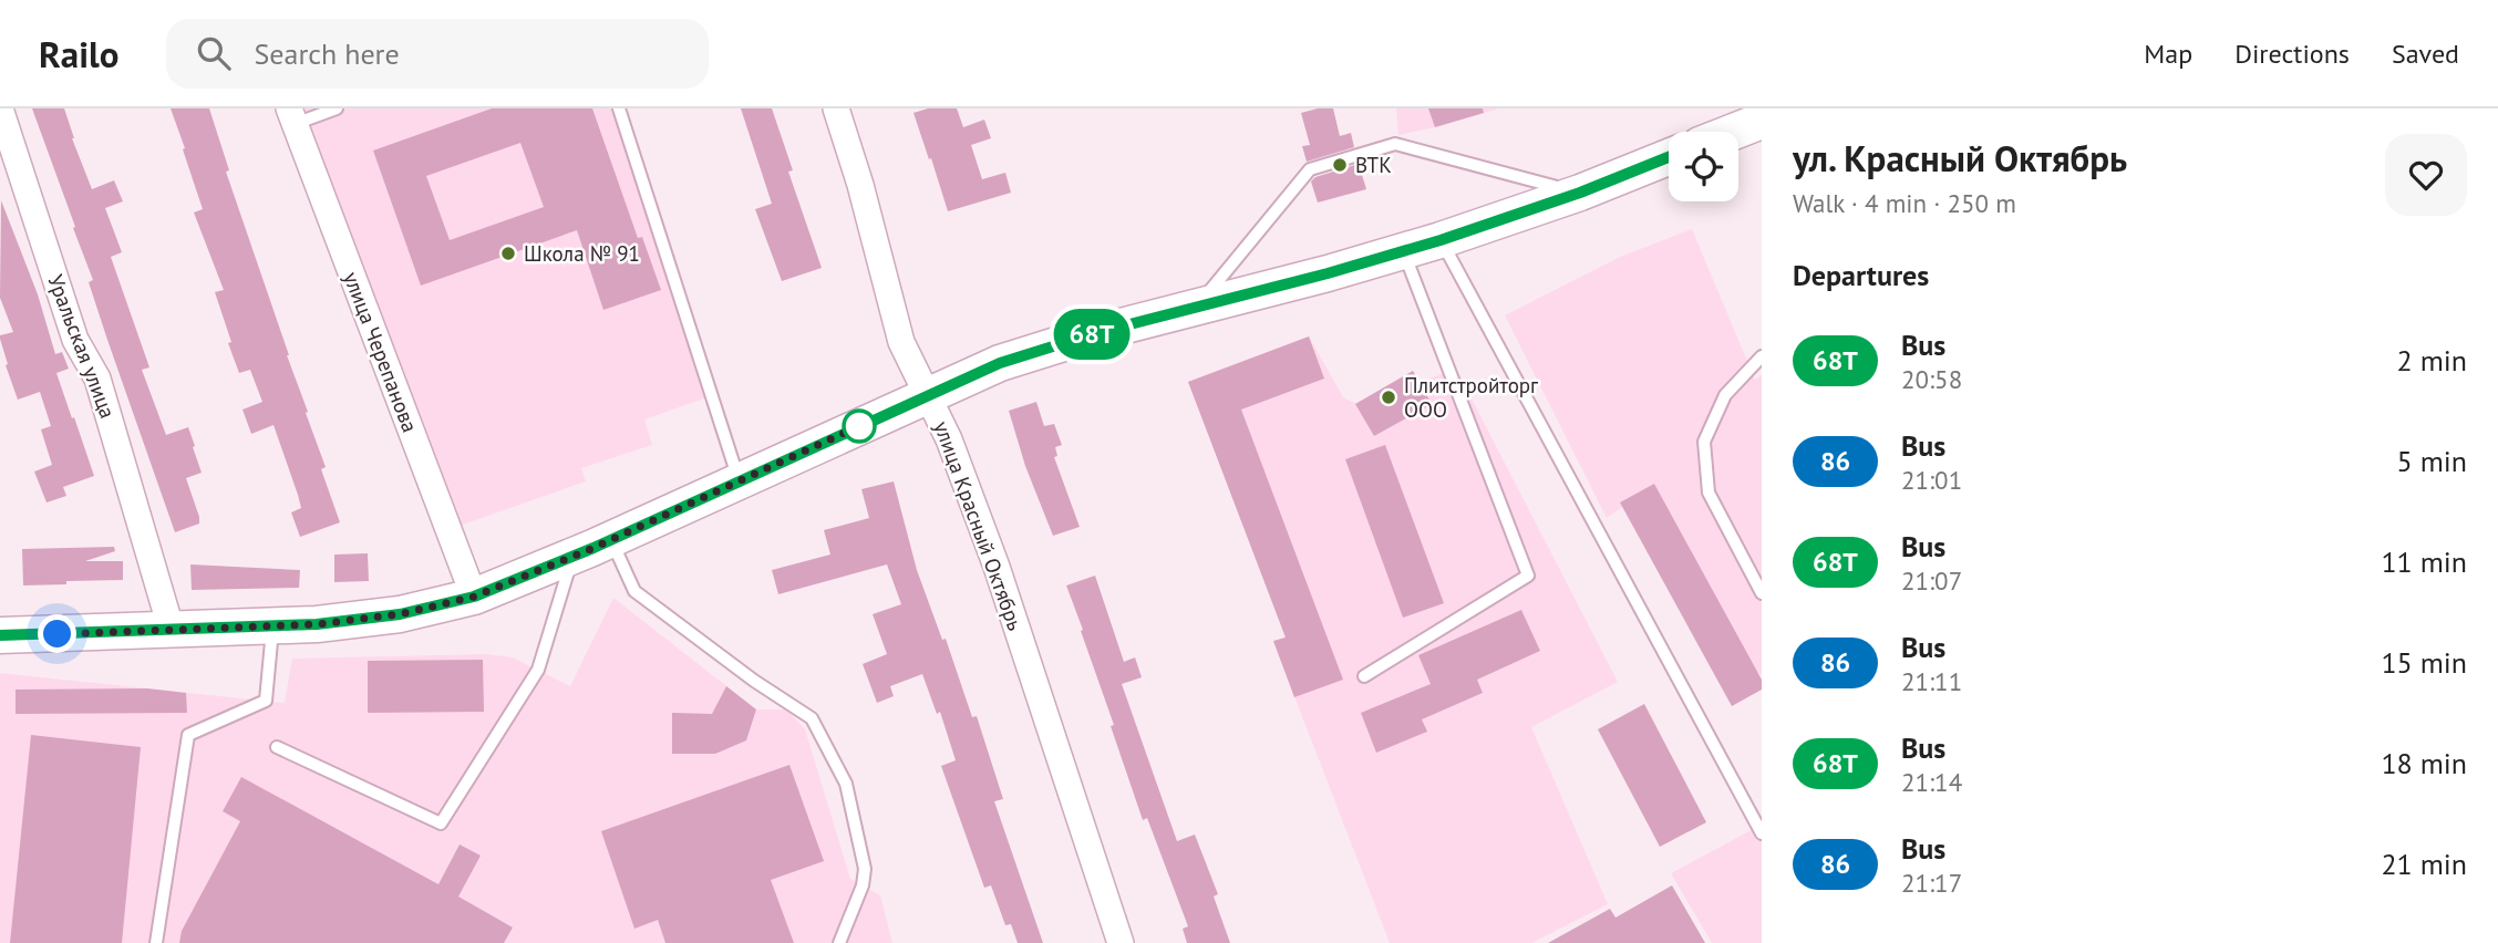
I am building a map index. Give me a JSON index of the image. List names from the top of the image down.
{
  "streets": {
    "street": ["Уральская улица", "улица Черепанова", "улица Красный Октябрь"]
  },
  "places": ["ВТК", "Школа № 91", "Плитстройторг ООО"],
  "lines": ["bus line 68Т"],
  "page": {
    "header": "Railo",
    "search": "Search here",
    "nav": ["Map", "Directions", "Saved"],
    "on_map": "68Т",
    "heading": [
      ["ул. Красный Октябрь", "Walk · 4 min · 250 m"],
      "Departures"
    ],
    "list": [
      {
        "mark": "68Т",
        "name": "Bus",
        "note": "20:58",
        "value": "2 min"
      },
      {
        "mark": "86",
        "name": "Bus",
        "note": "21:01",
        "value": "5 min"
      },
      {
        "mark": "68Т",
        "name": "Bus",
        "note": "21:07",
        "value": "11 min"
      },
      {
        "mark": "86",
        "name": "Bus",
        "note": "21:11",
        "value": "15 min"
      },
      {
        "mark": "68Т",
        "name": "Bus",
        "note": "21:14",
        "value": "18 min"
      },
      {
        "mark": "86",
        "name": "Bus",
        "note": "21:17",
        "value": "21 min"
      }
    ]
  }
}
